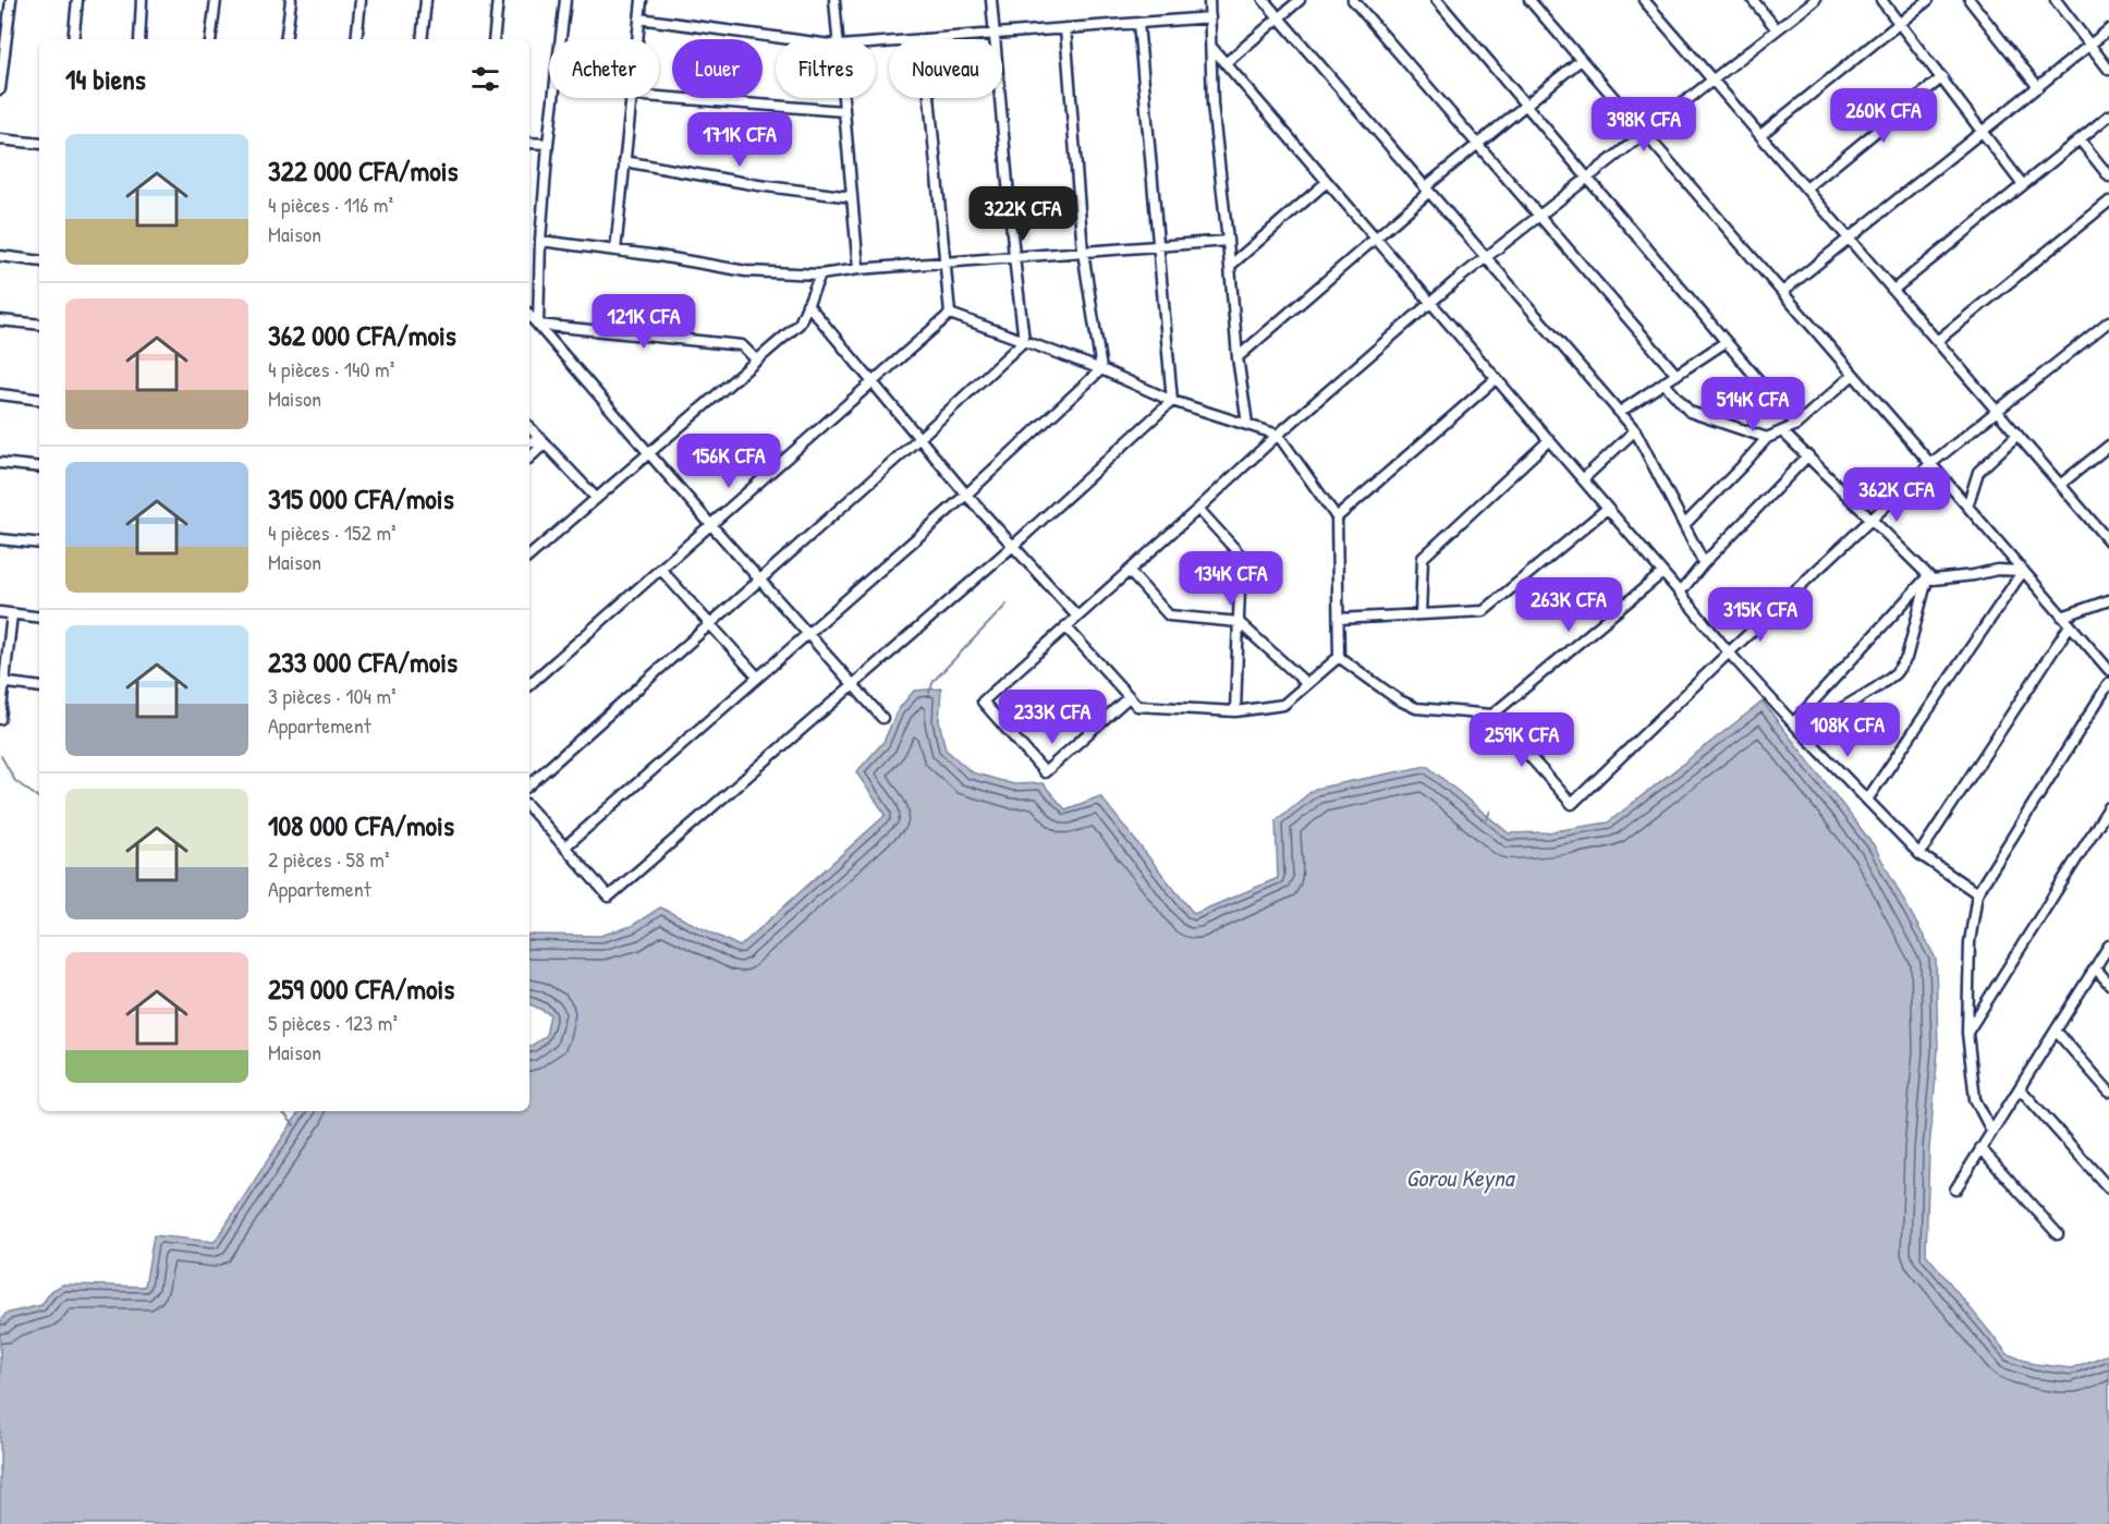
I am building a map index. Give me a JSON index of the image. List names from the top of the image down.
{
  "water": ["Gorou Keyna"],
  "page": {
    "chip": [
      "Acheter",
      "Louer",
      "Filtres",
      "Nouveau"
    ],
    "heading": "14 biens",
    "price": [
      "260K CFA",
      "398K CFA",
      "171K CFA",
      "322K CFA",
      "121K CFA",
      "514K CFA",
      "156K CFA",
      "362K CFA",
      "134K CFA",
      "263K CFA",
      "315K CFA",
      "233K CFA",
      "108K CFA",
      "259K CFA"
    ],
    "list": [
      {
        "name": "322 000 CFA/mois",
        "note": "4 pièces · 116 m² · Maison"
      },
      {
        "name": "362 000 CFA/mois",
        "note": "4 pièces · 140 m² · Maison"
      },
      {
        "name": "315 000 CFA/mois",
        "note": "4 pièces · 152 m² · Maison"
      },
      {
        "name": "233 000 CFA/mois",
        "note": "3 pièces · 104 m² · Appartement"
      },
      {
        "name": "108 000 CFA/mois",
        "note": "2 pièces · 58 m² · Appartement"
      },
      {
        "name": "259 000 CFA/mois",
        "note": "5 pièces · 123 m² · Maison"
      }
    ]
  }
}
